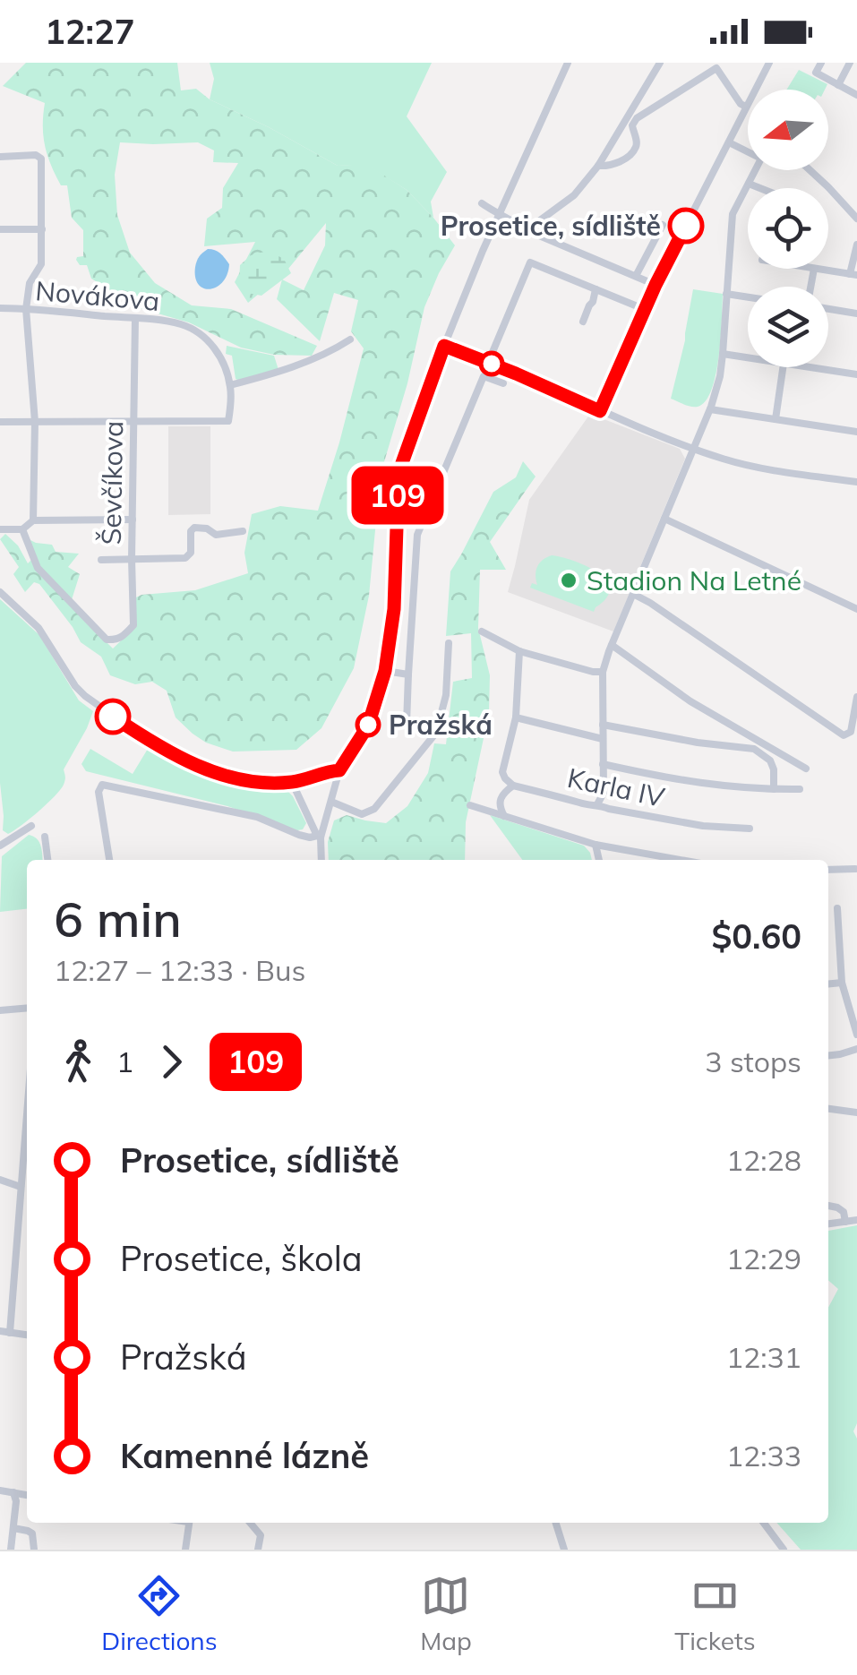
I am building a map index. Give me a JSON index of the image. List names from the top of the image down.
{
  "streets": {
    "street": ["Novákova", "Ševčíkova", "Karla IV"]
  },
  "crossings": [
    ["Novákova", "Ševčíkova"]
  ],
  "places": ["Prosetice, sídliště", "Stadion Na Letné", "Pražská"],
  "lines": ["bus line 109"],
  "north": "left",
  "page": {
    "status": "12:27",
    "on_map": "109",
    "heading": ["6 min", "12:27 – 12:33 · Bus", "$0.60"],
    "legs": ["1", "109", "3 stops"],
    "list": [
      {
        "name": "Prosetice, sídliště",
        "value": "12:28"
      },
      {
        "name": "Prosetice, škola",
        "value": "12:29"
      },
      {
        "name": "Pražská",
        "value": "12:31"
      },
      {
        "name": "Kamenné lázně",
        "value": "12:33"
      }
    ],
    "tabs": ["Directions", "Map", "Tickets"]
  }
}
